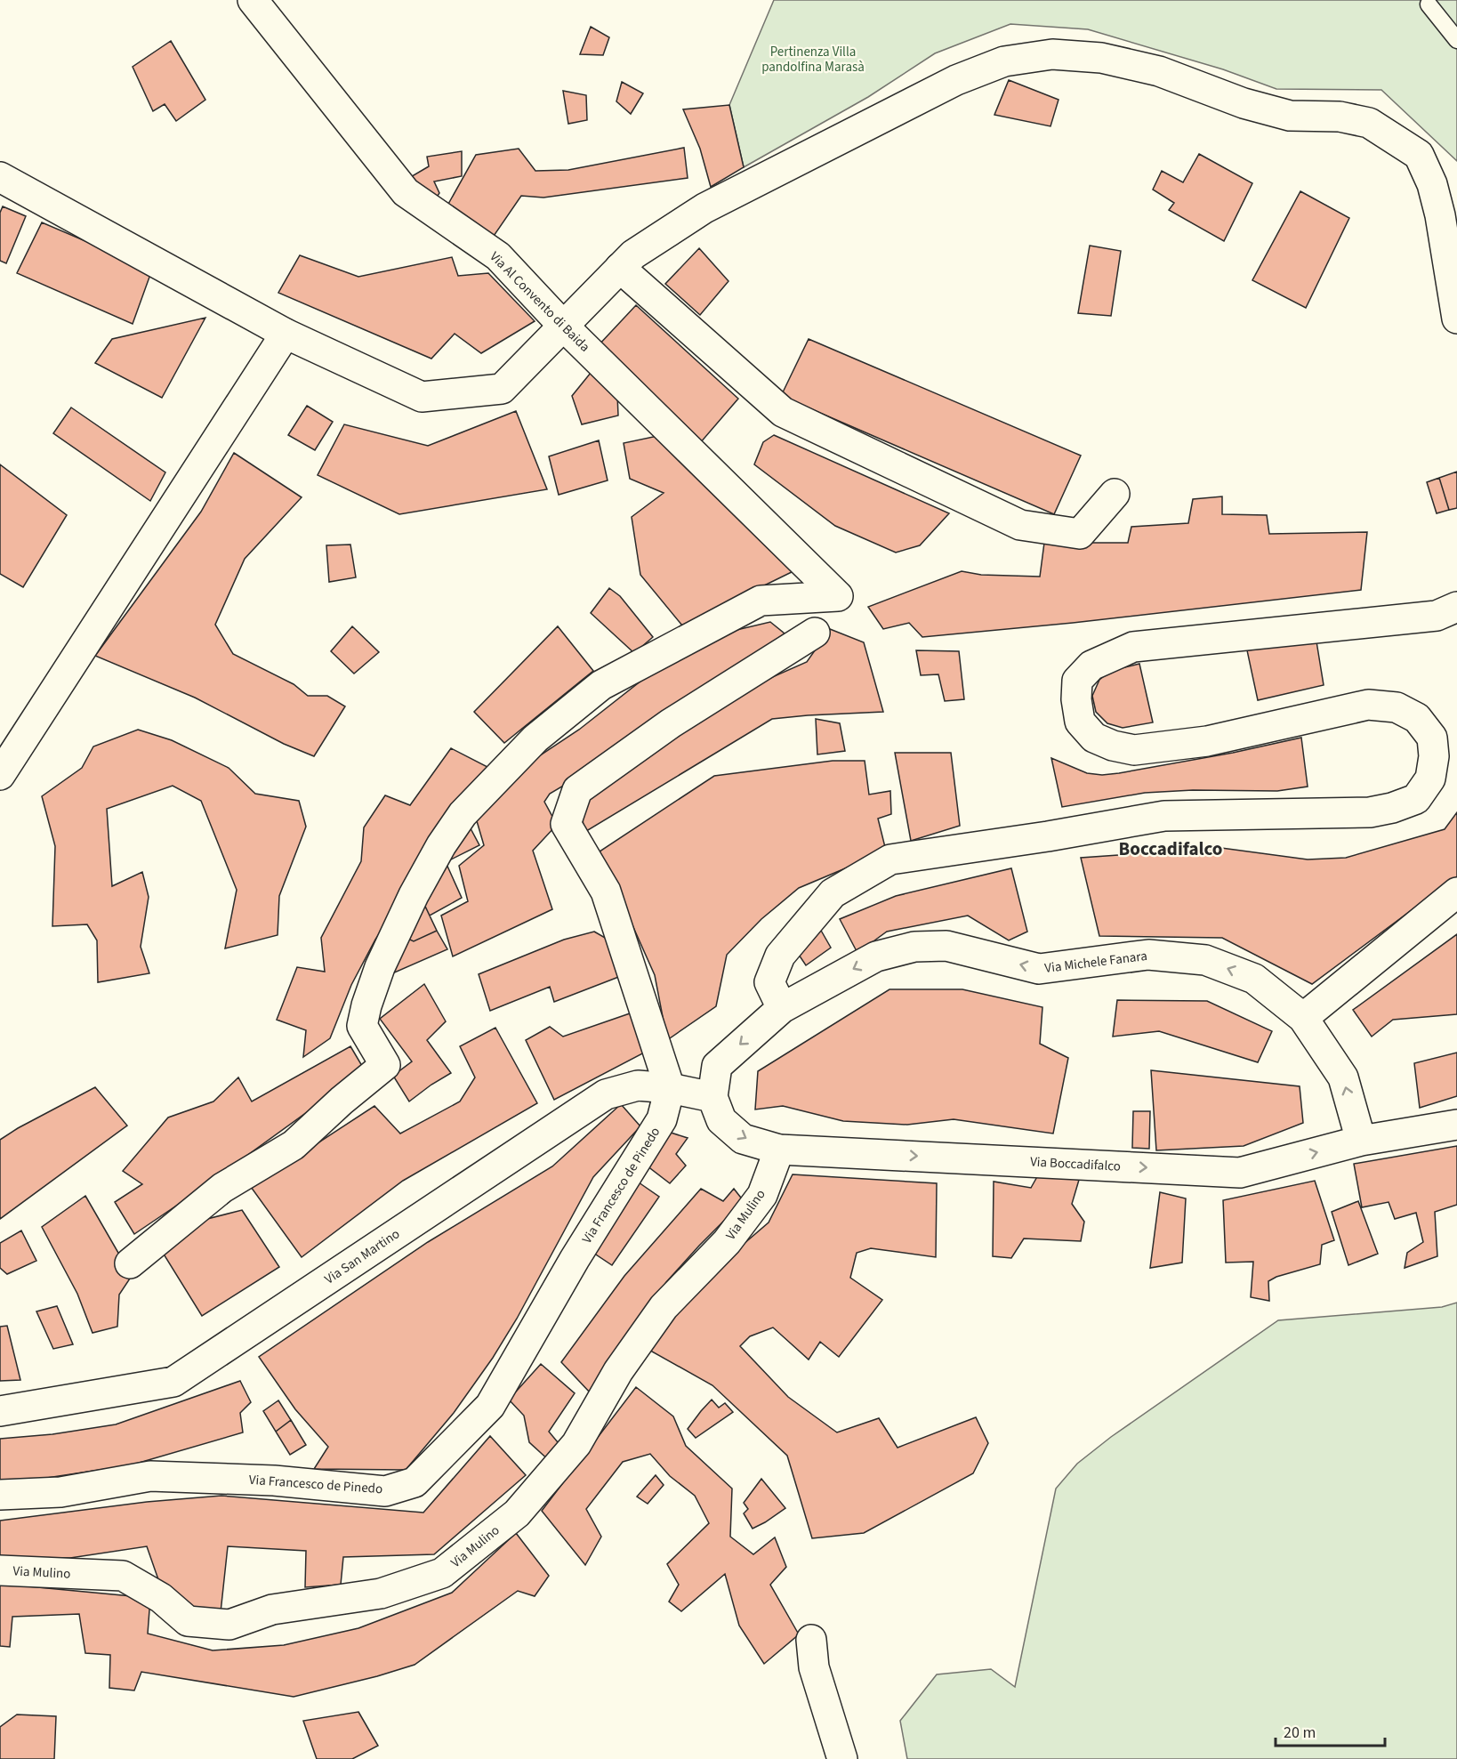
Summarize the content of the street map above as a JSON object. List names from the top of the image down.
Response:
{
  "streets": {
    "street": [
      "Via Al Convento di Baida",
      "Via Michele Fanara",
      "Via Boccadifalco",
      "Via Francesco de Pinedo",
      "Via Mulino",
      "Via San Martino"
    ]
  },
  "crossings": [
    ["Via Michele Fanara", "Via Boccadifalco"],
    ["Via Michele Fanara", "Via San Martino"],
    ["Via Boccadifalco", "Via Mulino"],
    ["Via Boccadifalco", "Via San Martino"],
    ["Via Francesco de Pinedo", "Via San Martino"]
  ],
  "one_way": ["Via Boccadifalco"],
  "districts": ["Boccadifalco"],
  "parks": ["Pertinenza Villa pandolfina Marasà"],
  "scale_bar": "20 m"
}
